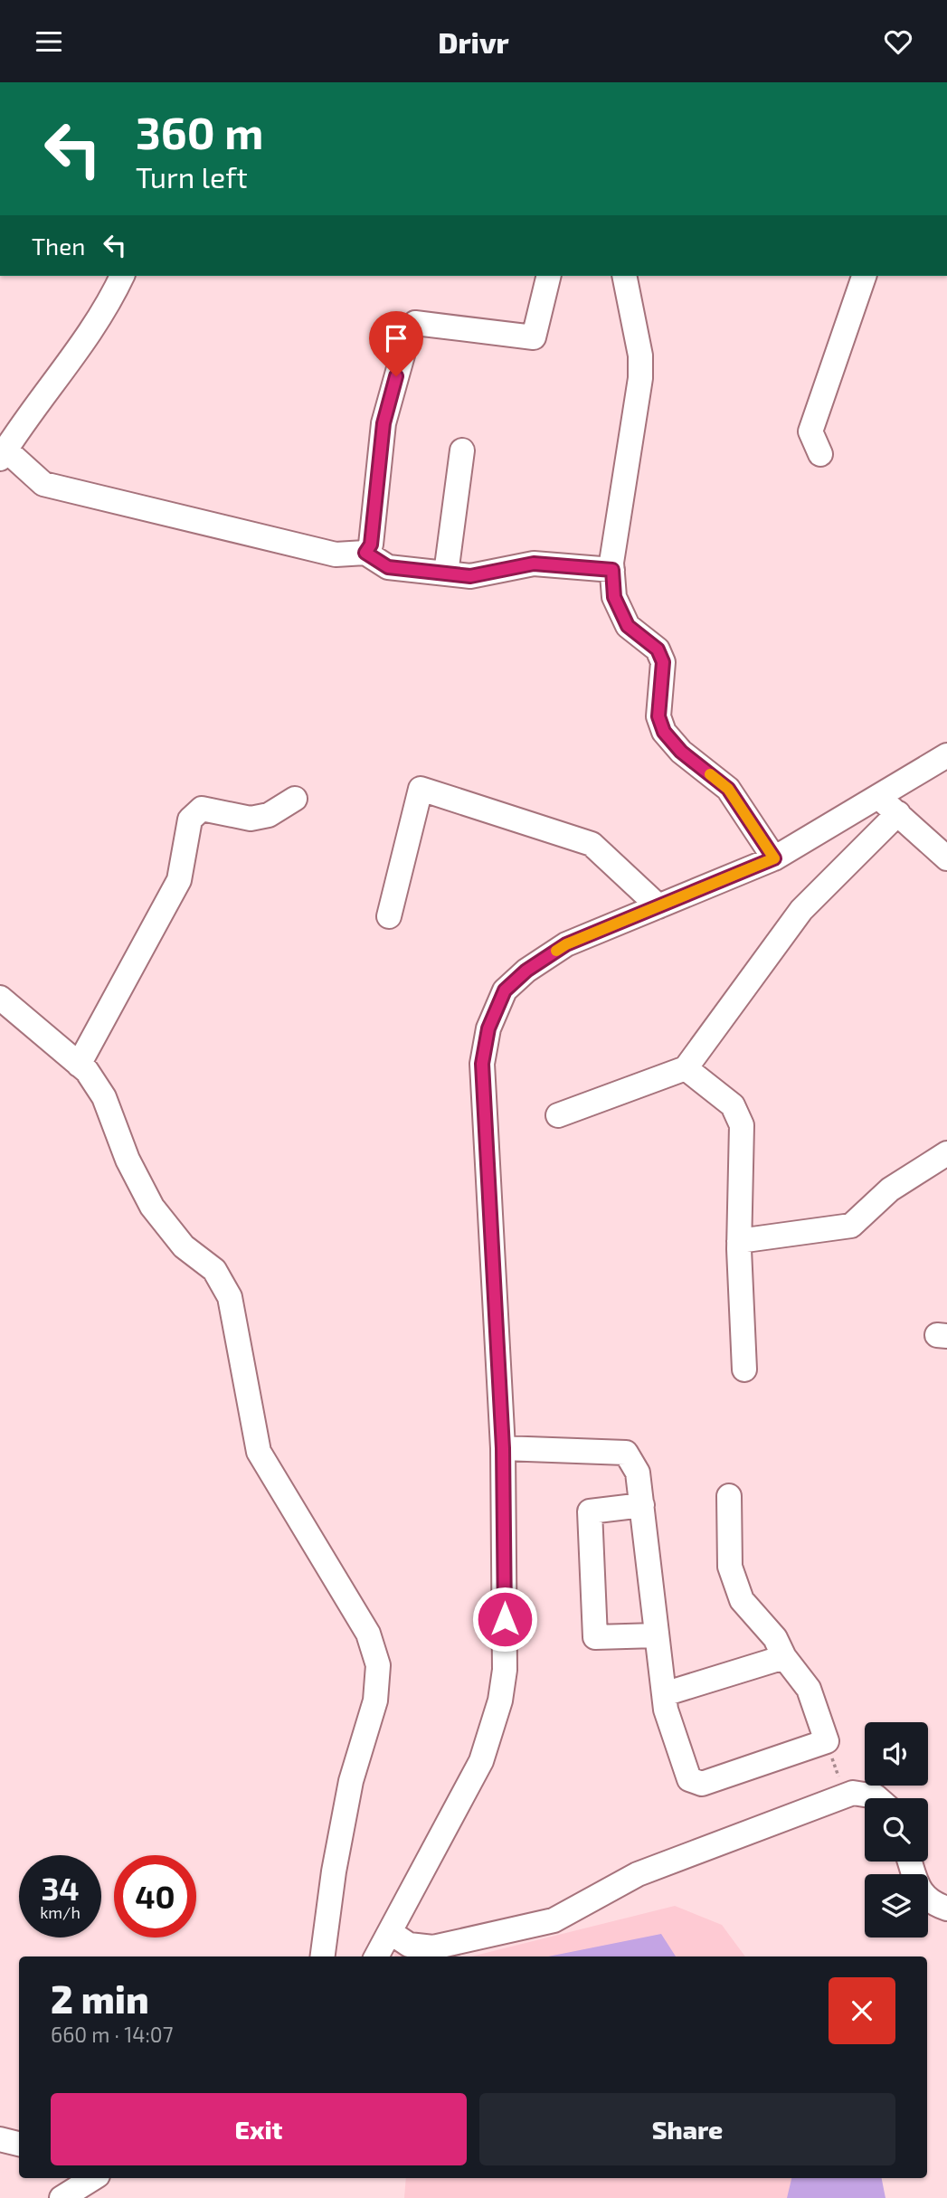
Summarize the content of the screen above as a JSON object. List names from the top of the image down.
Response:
{
  "page": {
    "header": "Drivr",
    "turn": ["360 m", "Turn left"],
    "then": "Then",
    "speed": "34 km/h",
    "limit": "40",
    "heading": ["2 min", "660 m · 14:07"],
    "buttons": ["Exit", "Share"]
  }
}
